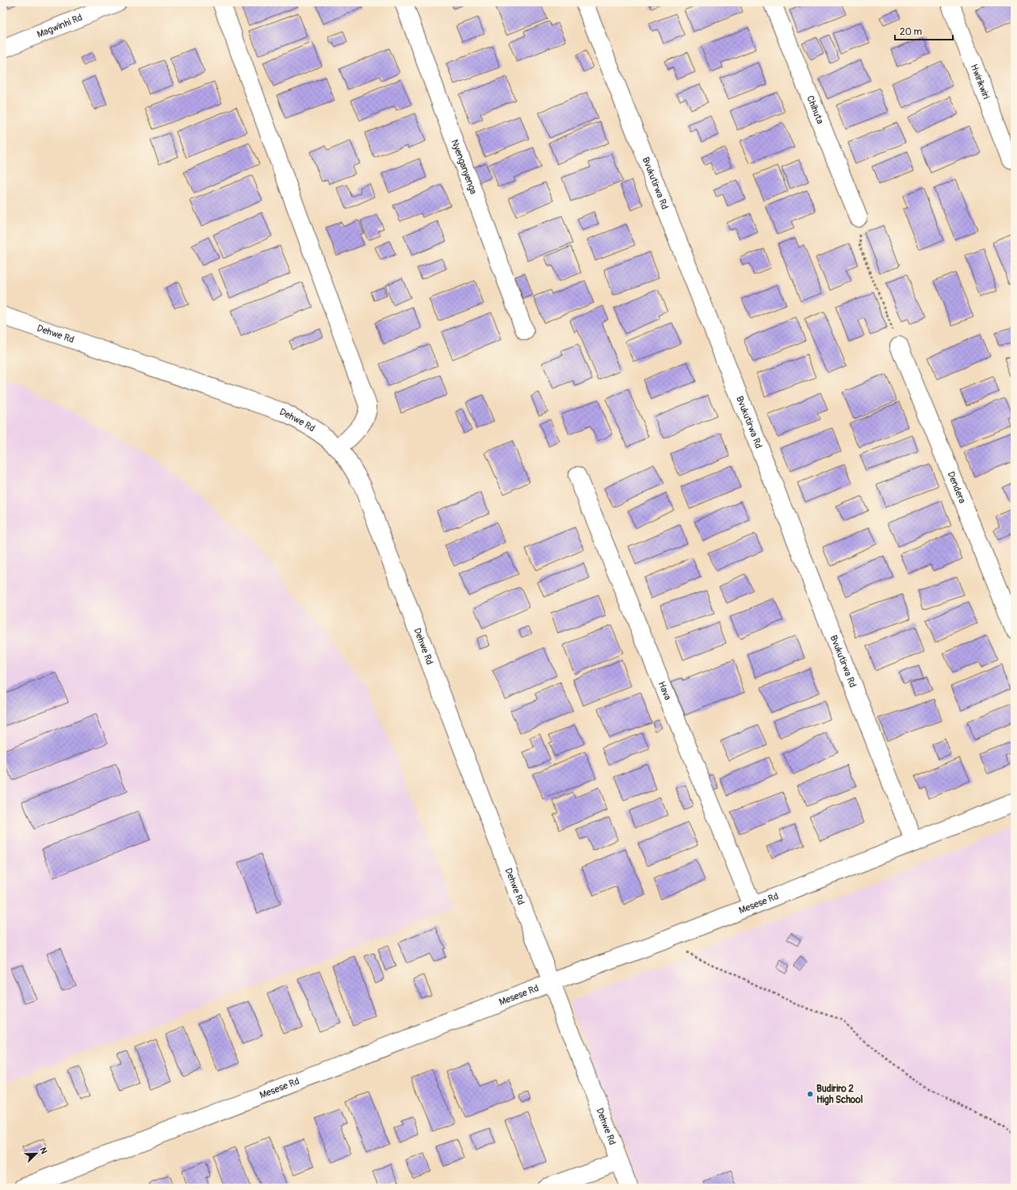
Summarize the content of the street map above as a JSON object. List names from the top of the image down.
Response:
{
  "streets": {
    "street": [
      "Magwinhi Rd",
      "Hwirikwiri",
      "Chihuta",
      "Nyenganyenga",
      "Bvukutirwa Rd",
      "Dehwe Rd",
      "Dendera",
      "Hava",
      "Mesese Rd"
    ]
  },
  "crossings": [
    ["Bvukutirwa Rd", "Mesese Rd"],
    ["Dehwe Rd", "Mesese Rd"],
    ["Hava", "Mesese Rd"]
  ],
  "places": ["Budiriro 2 High School"],
  "scale_bar": "20 m",
  "north": "top right"
}
